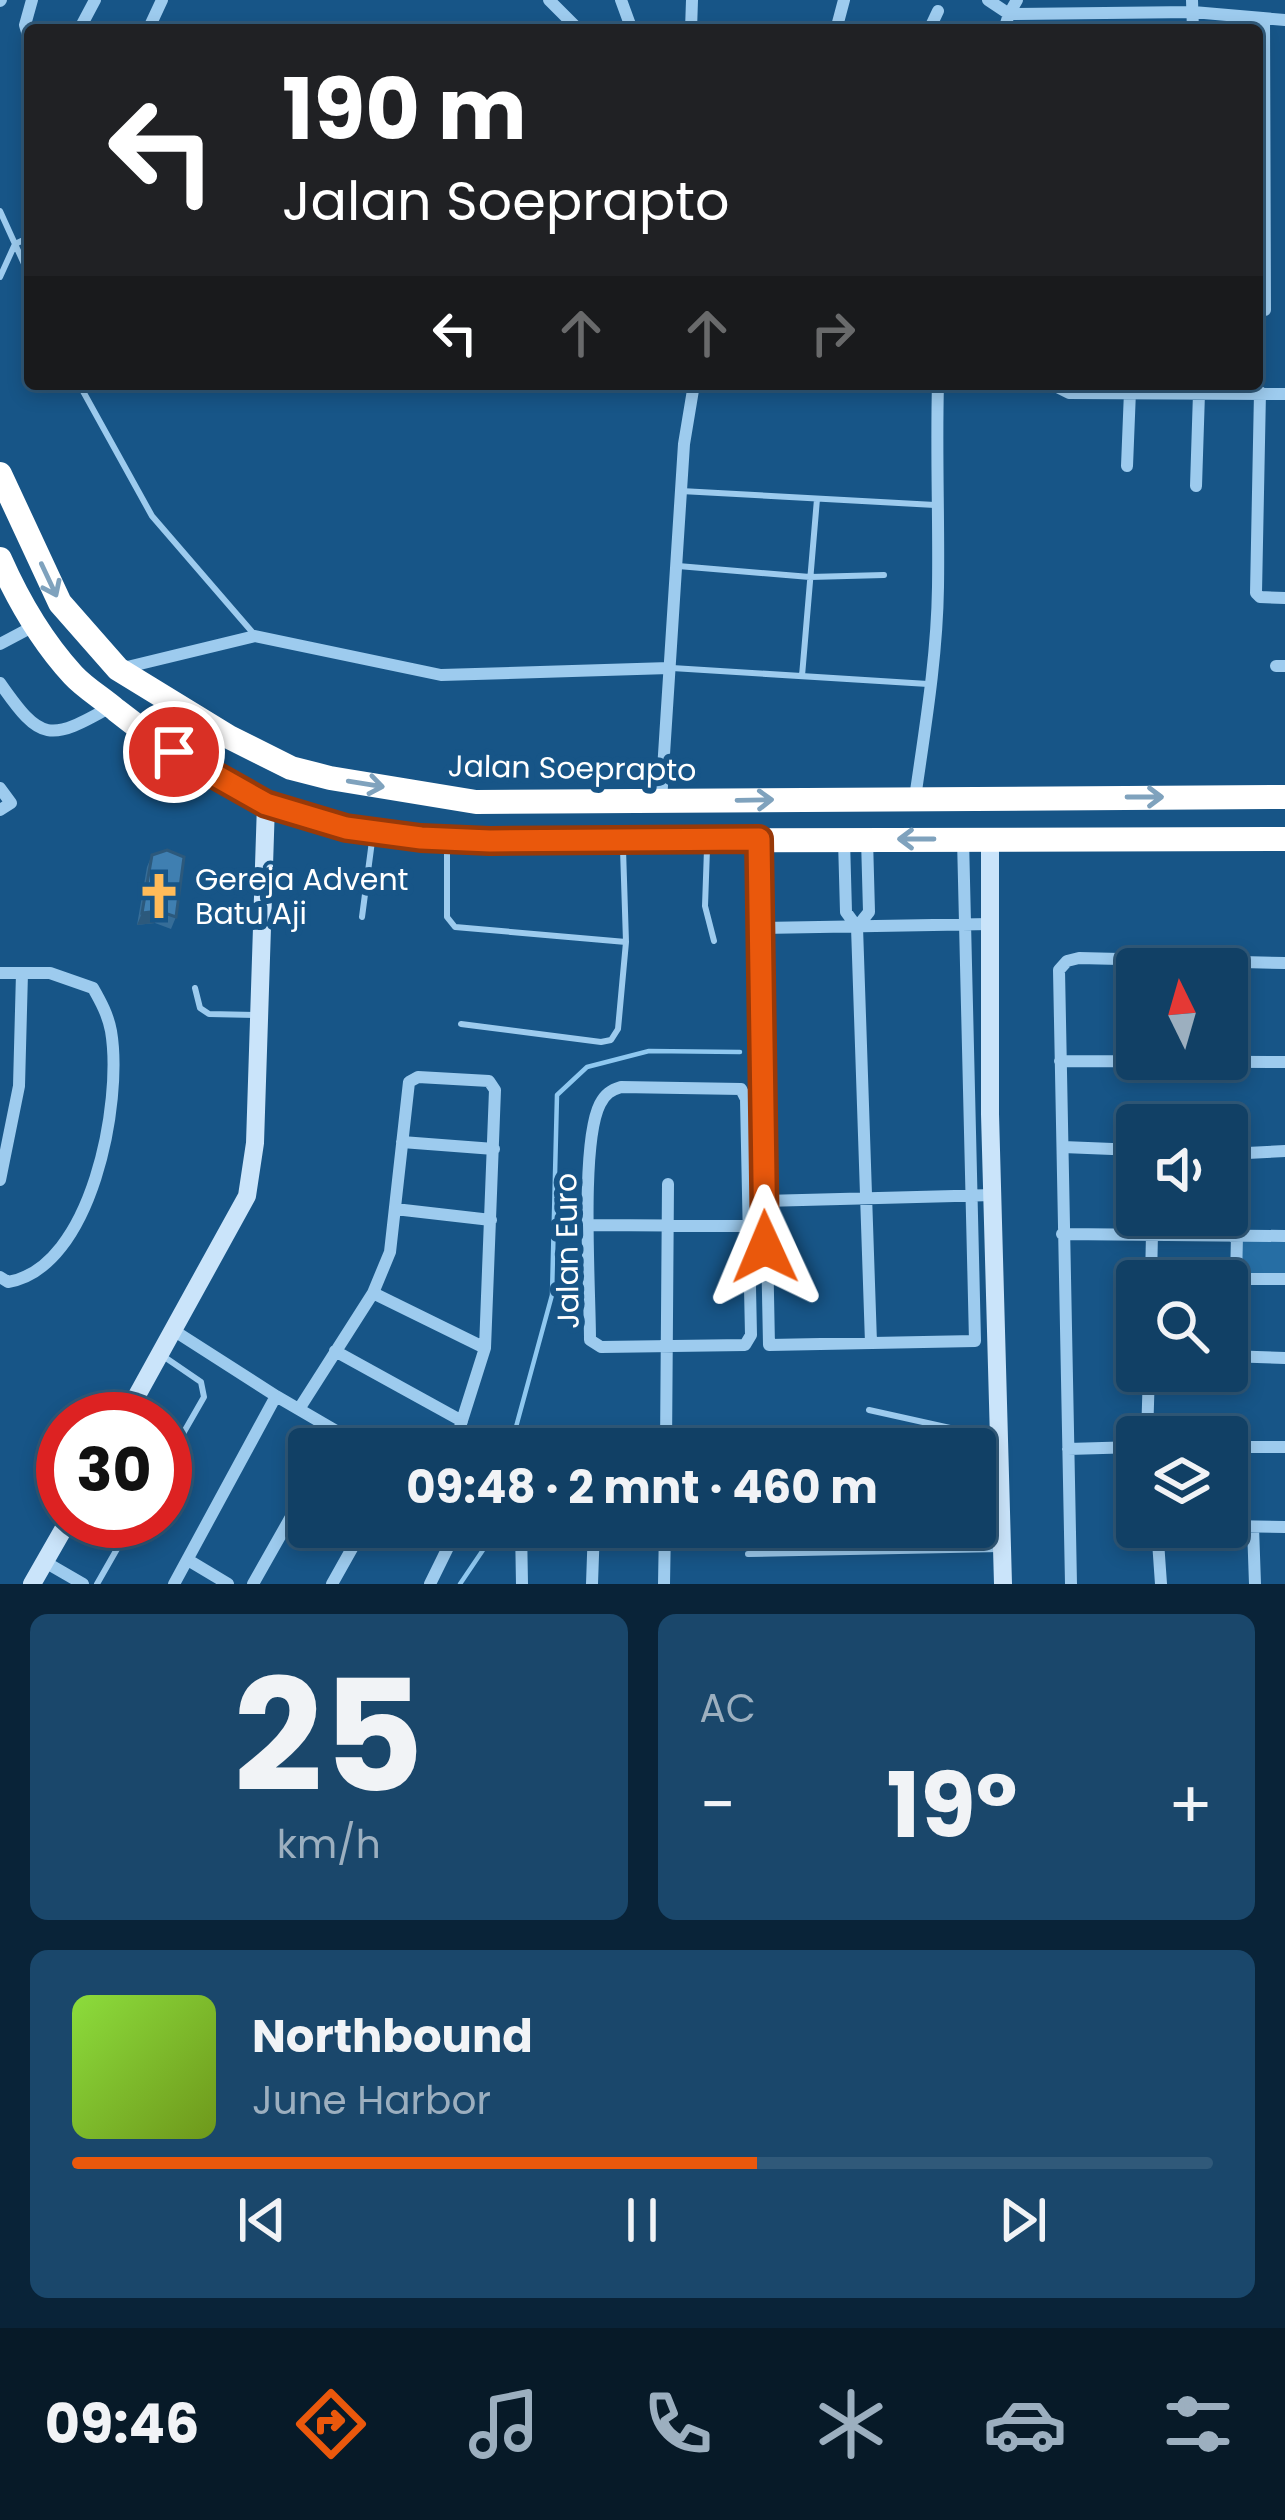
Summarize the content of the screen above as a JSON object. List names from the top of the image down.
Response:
{
  "streets": {
    "highway": ["Jalan Soeprapto"],
    "street": ["Jalan Euro"]
  },
  "places": {
    "church": ["Gereja Advent Batu Aji"]
  },
  "north": "top",
  "page": {
    "turn": ["190 m", "Jalan Soeprapto"],
    "limit": "30",
    "trip": "09:48 · 2 mnt · 460 m",
    "tile": [
      ["25", "km/h"],
      "AC"
    ],
    "heat": ["−", "19°", "+"],
    "song": ["Northbound", "June Harbor"],
    "tabs": "09:46"
  }
}
